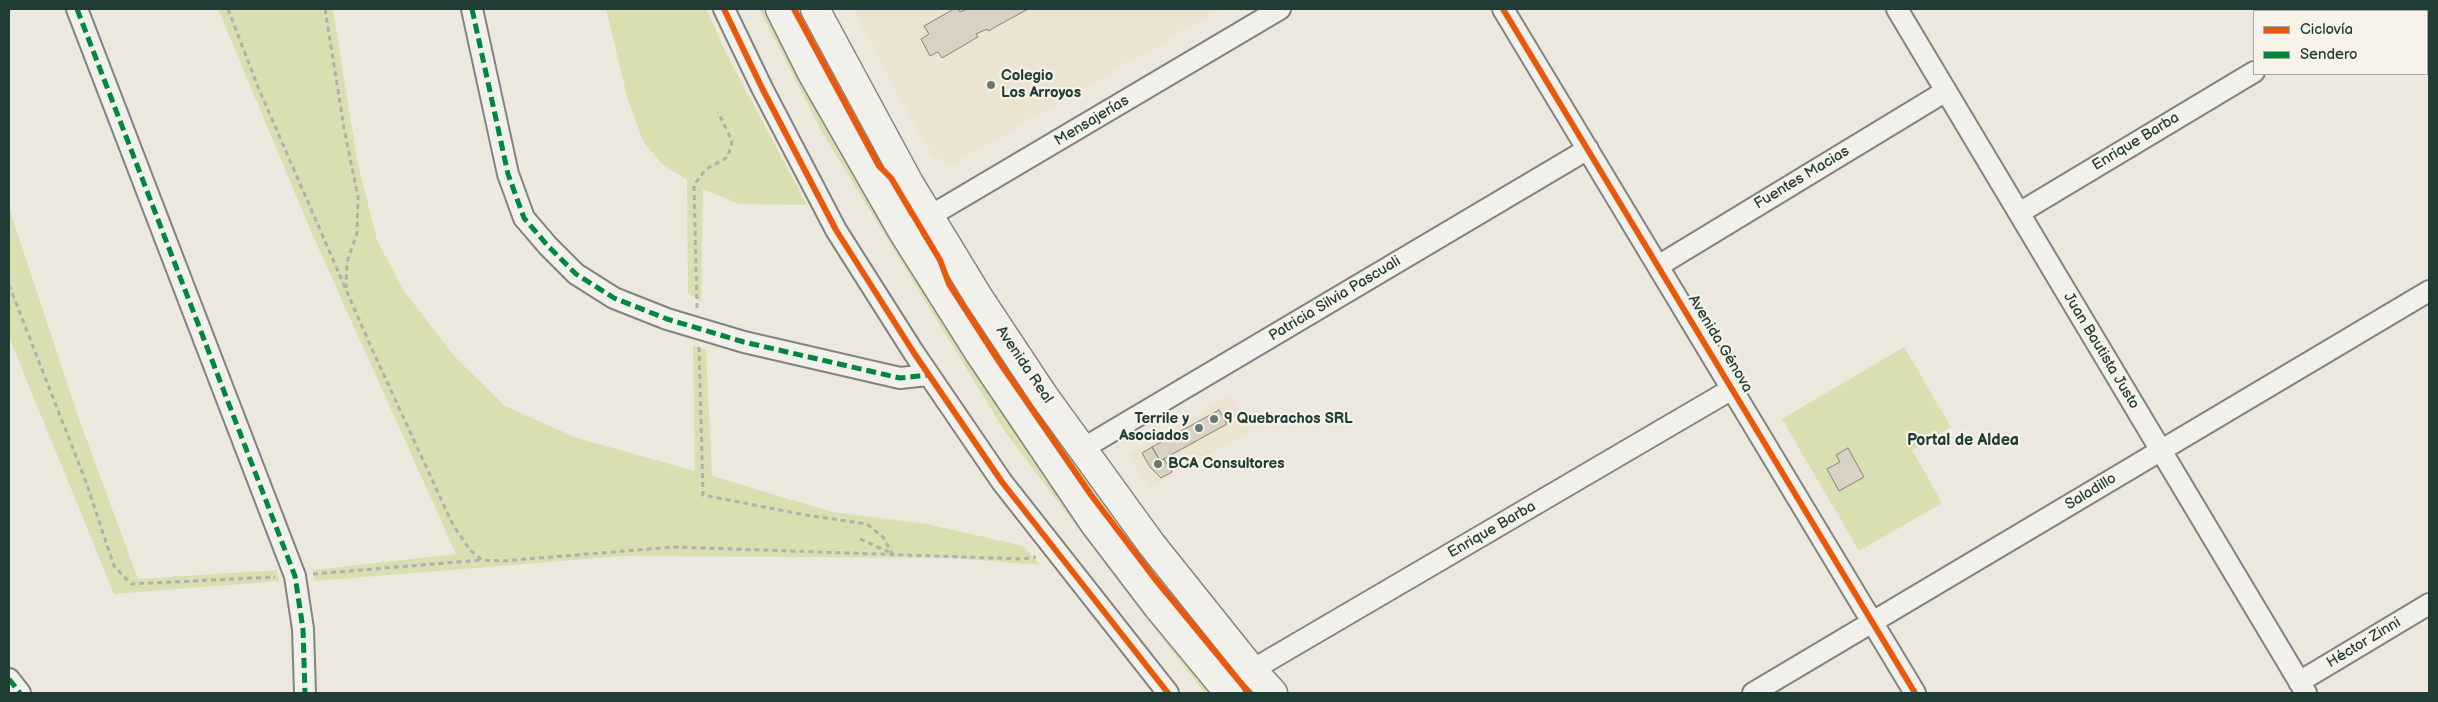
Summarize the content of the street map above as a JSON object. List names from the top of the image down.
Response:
{
  "streets": {
    "main road": ["Avenida Real"],
    "street": [
      "Mensajerías",
      "Enrique Barba",
      "Fuentes Macias",
      "Patricia Silvia Pascuali",
      "Avenida Génova",
      "Juan Bautista Justo",
      "Saladillo",
      "Héctor Zinni"
    ]
  },
  "crossings": [
    ["Mensajerías", "Avenida Real"],
    ["Enrique Barba", "Avenida Génova"],
    ["Enrique Barba", "Juan Bautista Justo"],
    ["Enrique Barba", "Avenida Real"],
    ["Fuentes Macias", "Avenida Génova"],
    ["Fuentes Macias", "Juan Bautista Justo"],
    ["Patricia Silvia Pascuali", "Avenida Génova"],
    ["Patricia Silvia Pascuali", "Avenida Real"],
    ["Avenida Génova", "Saladillo"],
    ["Juan Bautista Justo", "Saladillo"],
    ["Juan Bautista Justo", "Héctor Zinni"]
  ],
  "districts": ["Portal de Aldea"],
  "places": [
    "Colegio Los Arroyos",
    "9 Quebrachos SRL",
    "Terrile y Asociados",
    "BCA Consultores"
  ],
  "legend": ["Ciclovía", "Sendero"]
}
